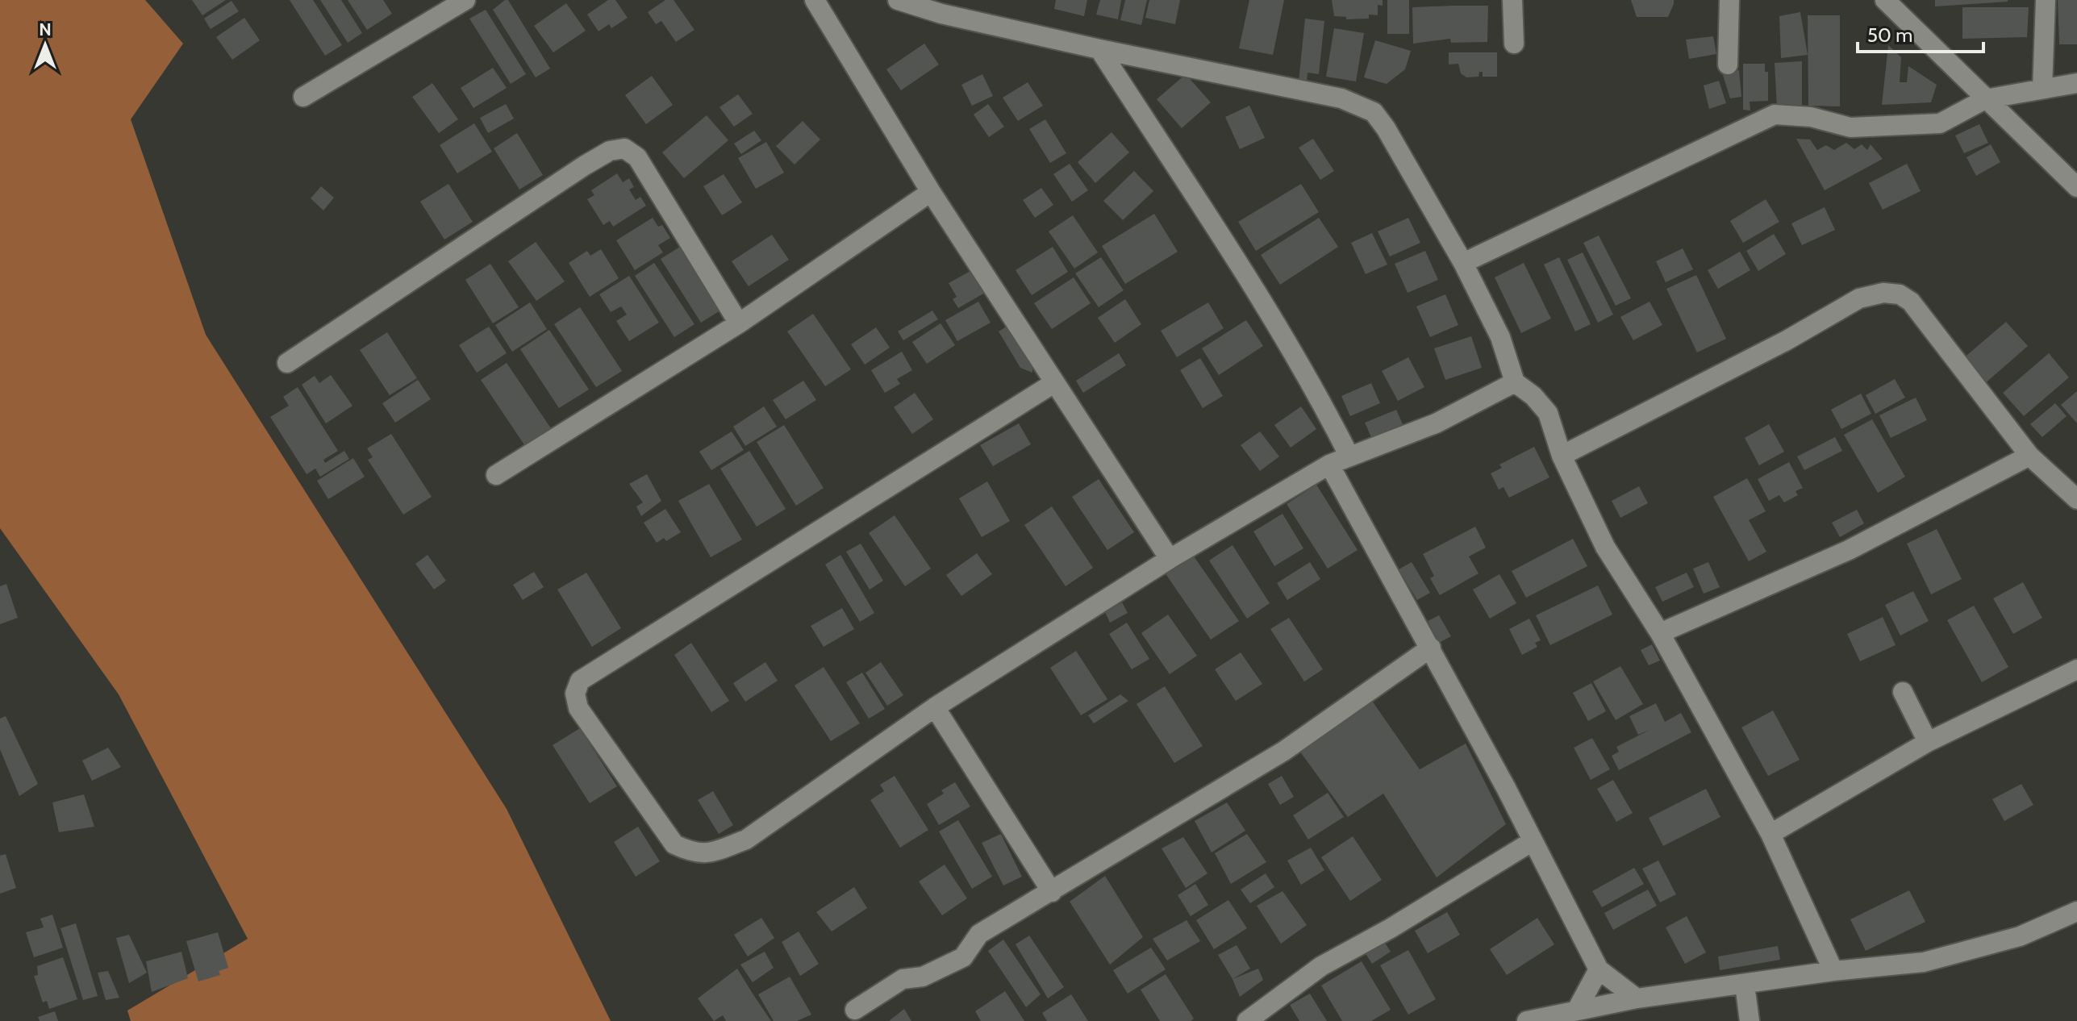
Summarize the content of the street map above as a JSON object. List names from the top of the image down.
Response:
{
  "scale_bar": "50 m",
  "north": "top"
}
